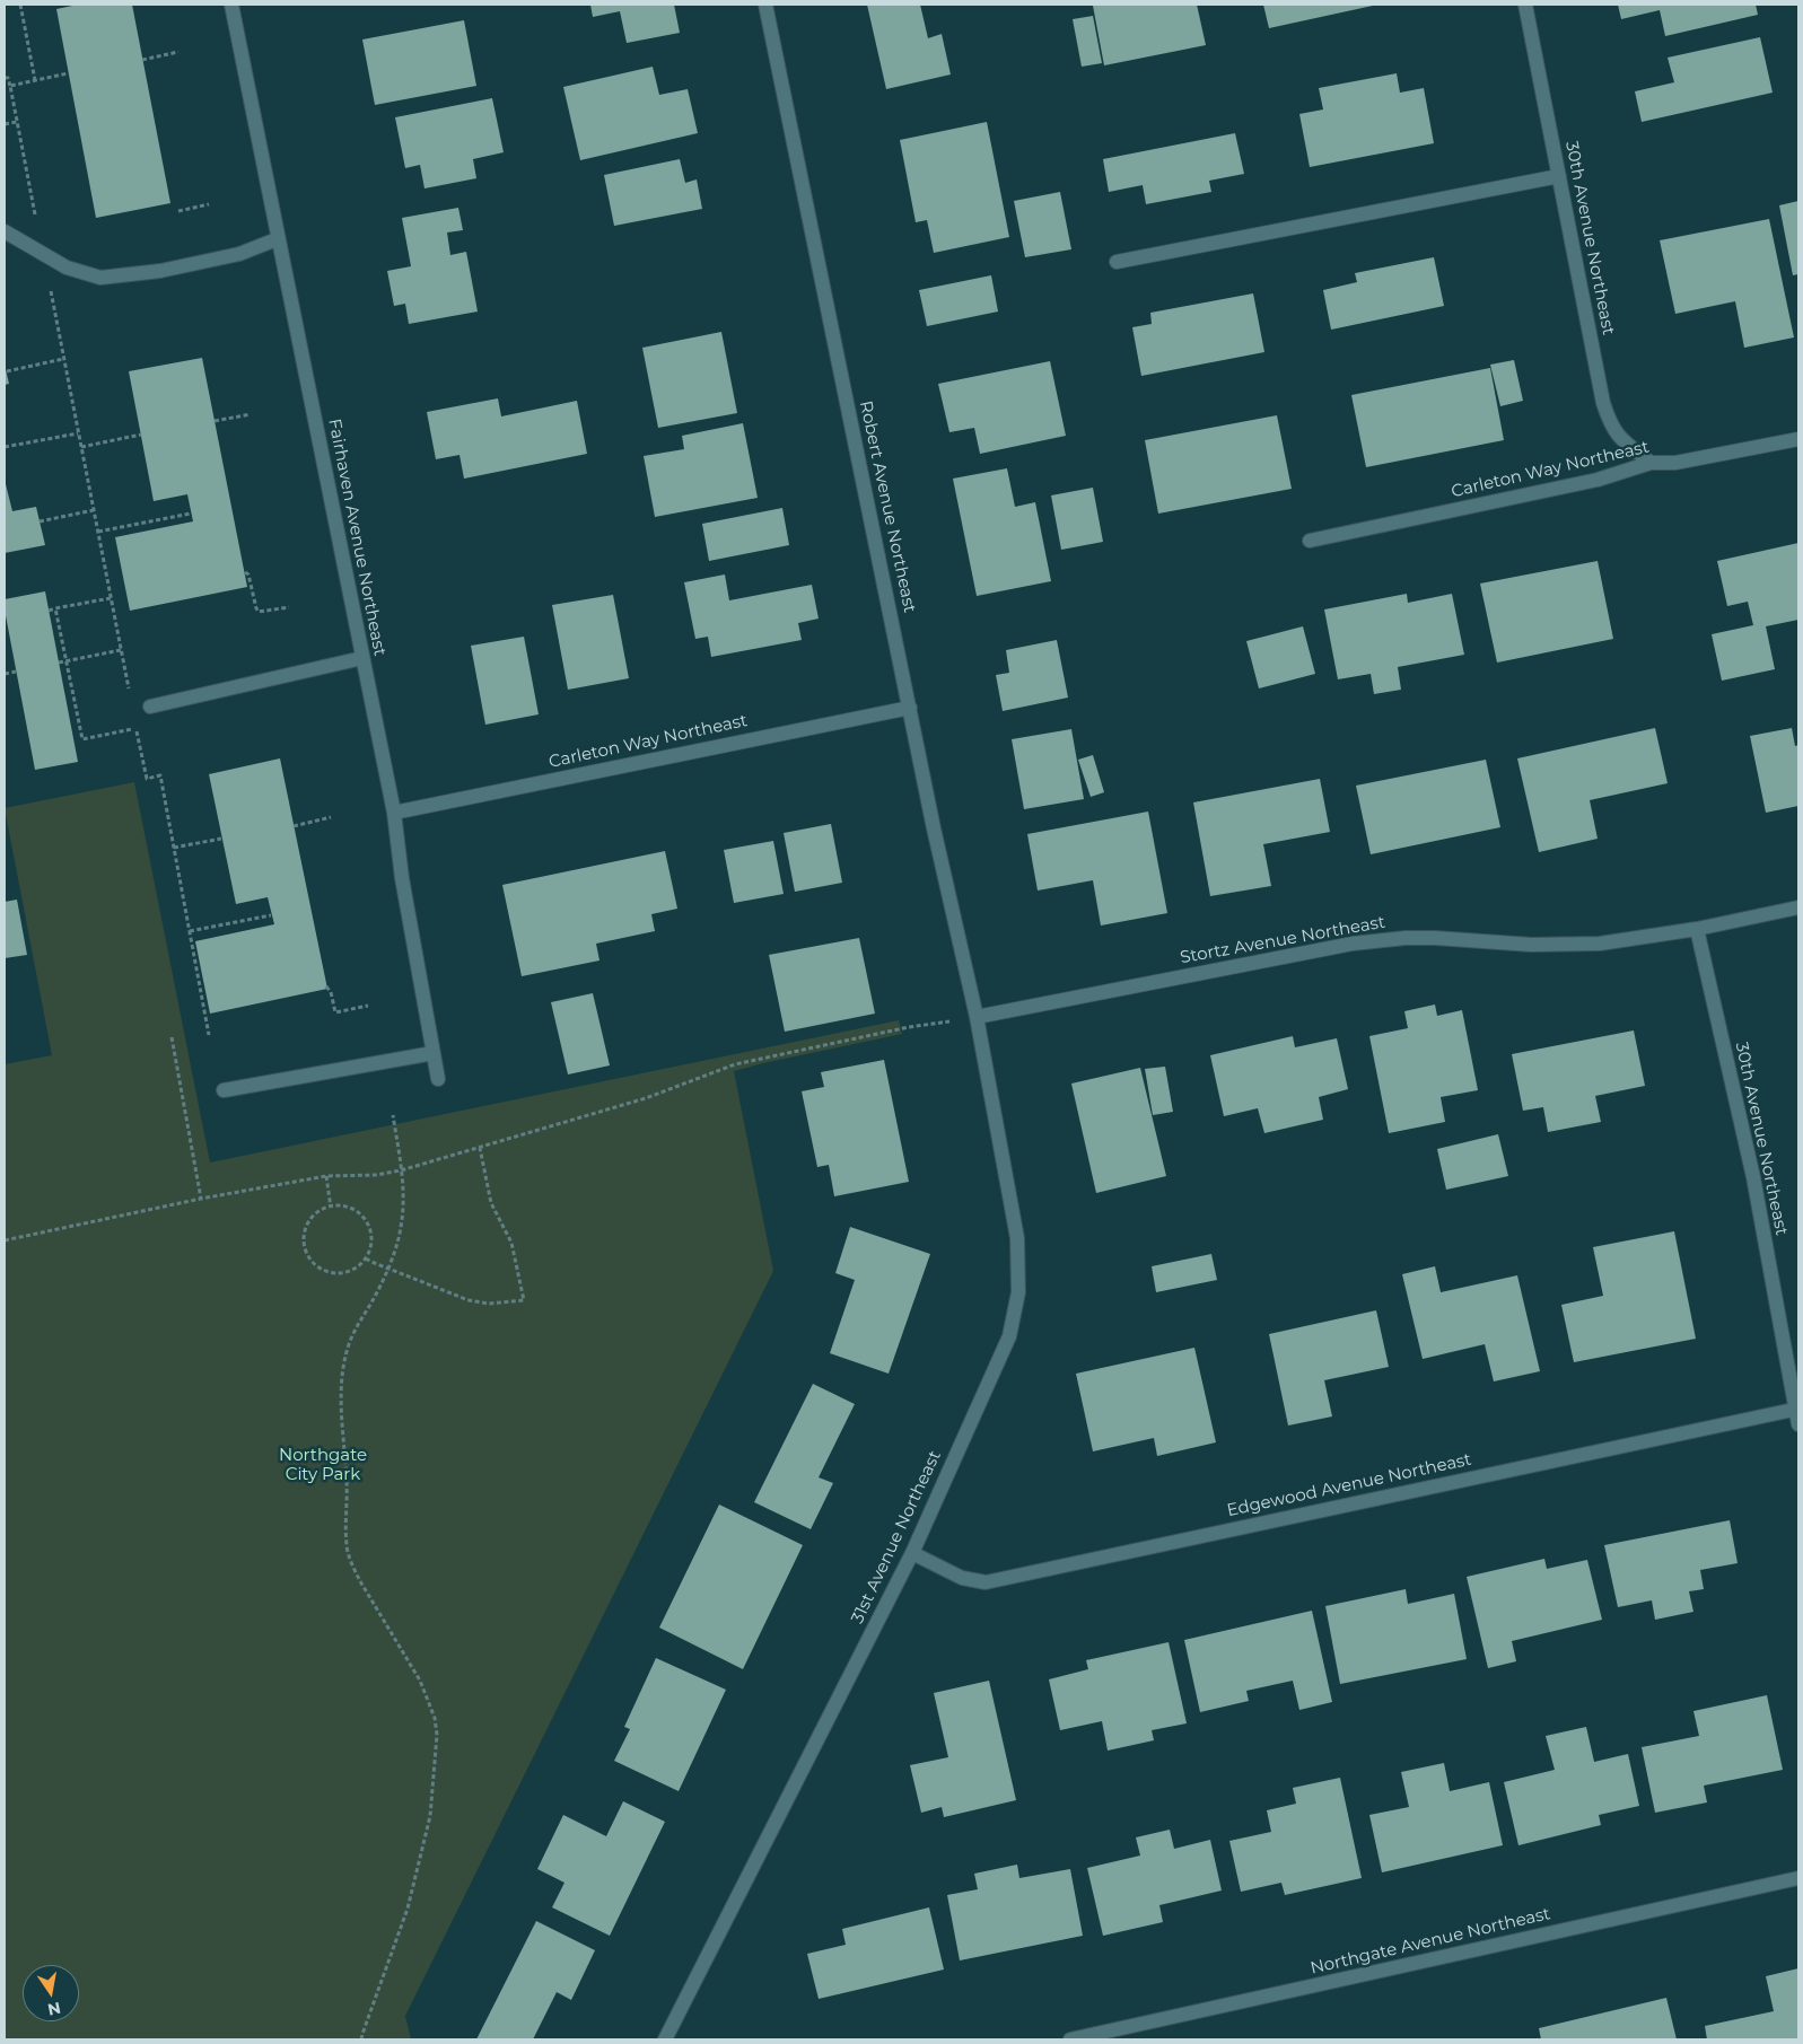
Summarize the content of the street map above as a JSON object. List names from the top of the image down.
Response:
{
  "streets": {
    "street": [
      "30th Avenue Northeast",
      "Carleton Way Northeast",
      "Robert Avenue Northeast",
      "Fairhaven Avenue Northeast",
      "Stortz Avenue Northeast",
      "Edgewood Avenue Northeast",
      "31st Avenue Northeast",
      "Northgate Avenue Northeast"
    ]
  },
  "crossings": [
    ["30th Avenue Northeast", "Carleton Way Northeast"],
    ["30th Avenue Northeast", "Stortz Avenue Northeast"],
    ["30th Avenue Northeast", "Edgewood Avenue Northeast"],
    ["Carleton Way Northeast", "Robert Avenue Northeast"],
    ["Carleton Way Northeast", "Fairhaven Avenue Northeast"],
    ["Robert Avenue Northeast", "Stortz Avenue Northeast"],
    ["Robert Avenue Northeast", "31st Avenue Northeast"],
    ["Stortz Avenue Northeast", "31st Avenue Northeast"],
    ["Edgewood Avenue Northeast", "31st Avenue Northeast"]
  ],
  "parks": ["Northgate City Park"],
  "north": "bottom"
}
